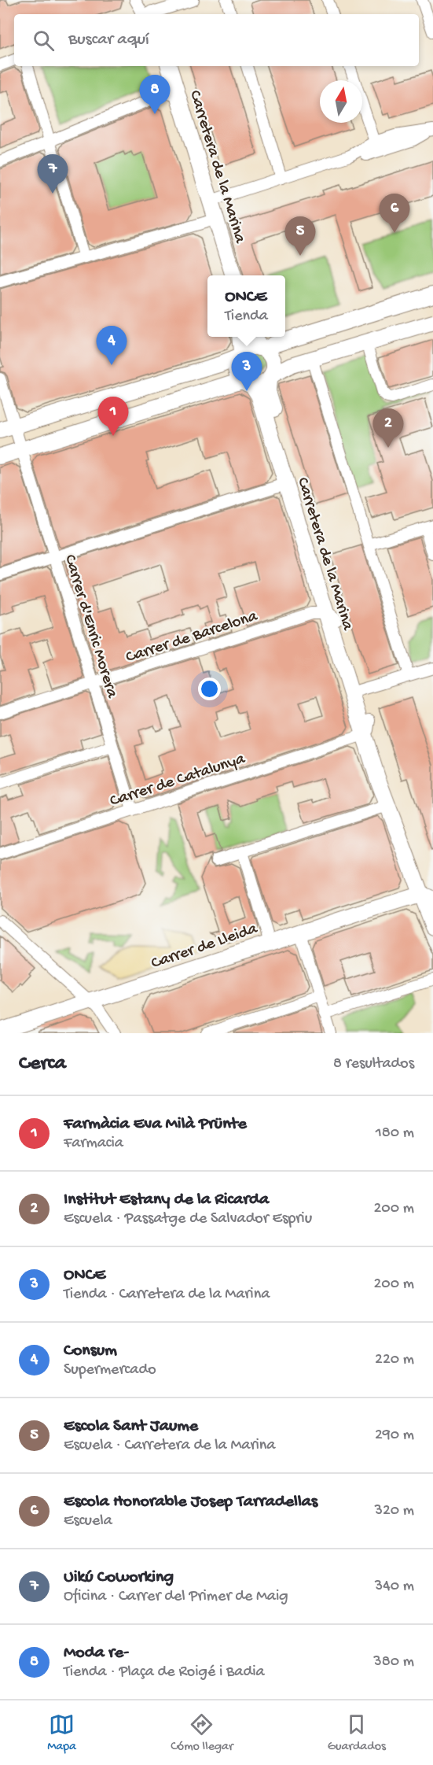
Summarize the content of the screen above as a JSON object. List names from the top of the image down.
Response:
{
  "streets": {
    "street": [
      "Carretera de la Marina",
      "Carrer d'Enric Morera",
      "Carrer de Barcelona",
      "Carrer de Catalunya",
      "Carrer de Lleida"
    ]
  },
  "crossings": [
    ["Carretera de la Marina", "Carrer de Barcelona"],
    ["Carretera de la Marina", "Carrer de Catalunya"],
    ["Carretera de la Marina", "Carrer de Lleida"],
    ["Carrer d'Enric Morera", "Carrer de Barcelona"],
    ["Carrer d'Enric Morera", "Carrer de Catalunya"]
  ],
  "north": "top",
  "page": {
    "search": "Buscar aquí",
    "pins": [
      "8",
      "7",
      "6",
      "5",
      "4",
      "3",
      "1",
      "2"
    ],
    "popup": ["ONCE", "Tienda"],
    "heading": ["Cerca", "8 resultados"],
    "list": [
      {
        "mark": "1",
        "name": "Farmàcia Eva Milà Prünte",
        "note": "Farmacia",
        "value": "180 m"
      },
      {
        "mark": "2",
        "name": "Institut Estany de la Ricarda",
        "note": "Escuela · Passatge de Salvador Espriu",
        "value": "200 m"
      },
      {
        "mark": "3",
        "name": "ONCE",
        "note": "Tienda · Carretera de la Marina",
        "value": "200 m"
      },
      {
        "mark": "4",
        "name": "Consum",
        "note": "Supermercado",
        "value": "220 m"
      },
      {
        "mark": "5",
        "name": "Escola Sant Jaume",
        "note": "Escuela · Carretera de la Marina",
        "value": "290 m"
      },
      {
        "mark": "6",
        "name": "Escola Honorable Josep Tarradellas",
        "note": "Escuela",
        "value": "320 m"
      },
      {
        "mark": "7",
        "name": "Uikú Coworking",
        "note": "Oficina · Carrer del Primer de Maig",
        "value": "340 m"
      },
      {
        "mark": "8",
        "name": "Moda re-",
        "note": "Tienda · Plaça de Roigé i Badia",
        "value": "380 m"
      }
    ],
    "nav": ["Mapa", "Cómo llegar", "Guardados"]
  }
}
